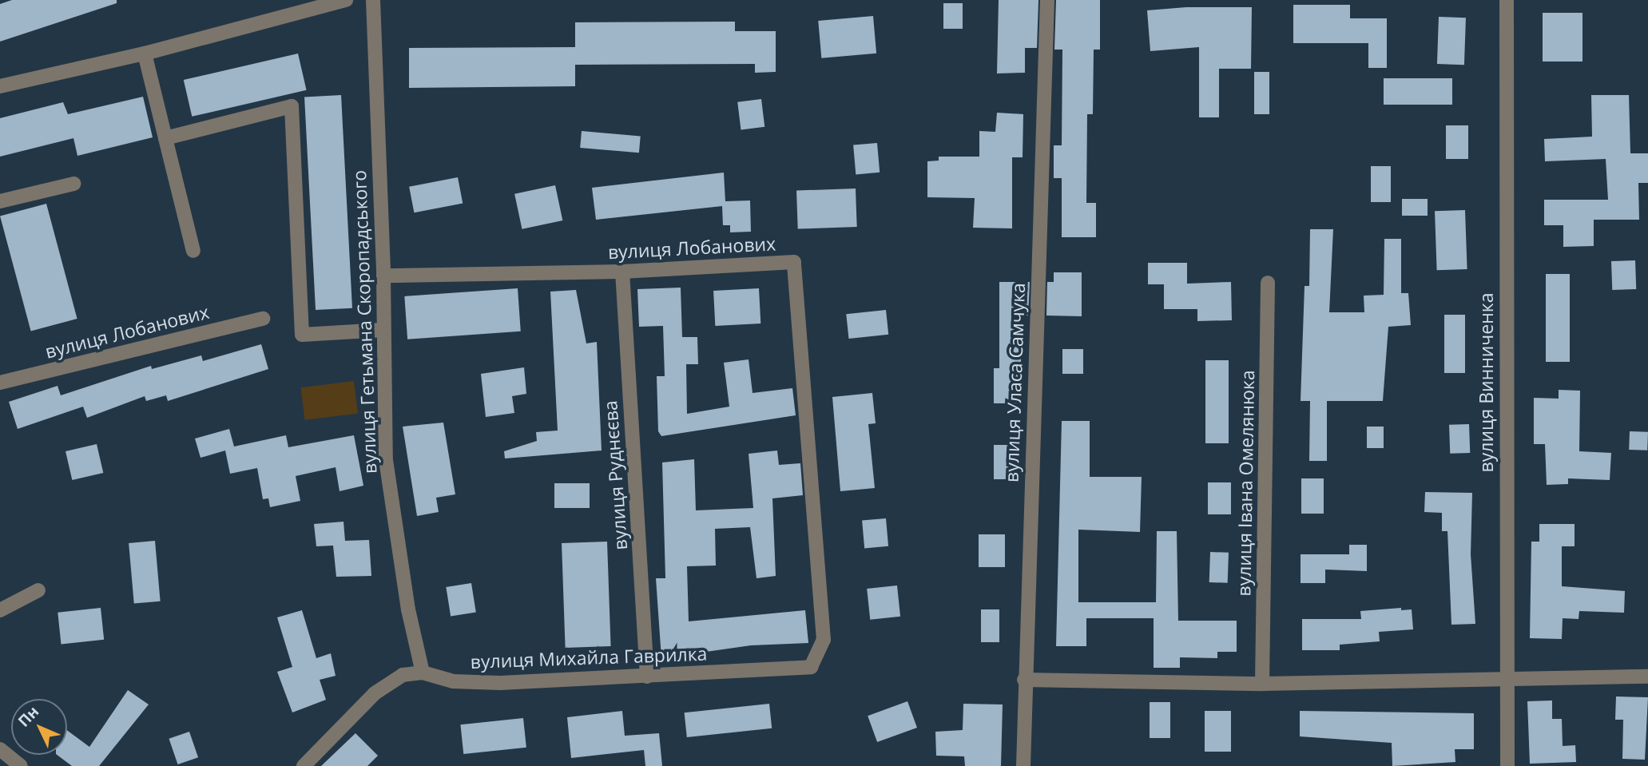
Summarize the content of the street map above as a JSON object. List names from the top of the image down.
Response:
{
  "streets": {
    "street": [
      "вулиця Лобанових",
      "вулиця Гетьмана Скоропадського",
      "вулиця Уласа Самчука",
      "вулиця Винниченка",
      "вулиця Руднєєва",
      "вулиця Івана Омелянюка",
      "вулиця Михайла Гаврилка"
    ]
  },
  "crossings": [
    ["вулиця Лобанових", "вулиця Гетьмана Скоропадського"],
    ["вулиця Лобанових", "вулиця Руднєєва"],
    ["вулиця Лобанових", "вулиця Михайла Гаврилка"],
    ["вулиця Гетьмана Скоропадського", "вулиця Михайла Гаврилка"],
    ["вулиця Руднєєва", "вулиця Михайла Гаврилка"]
  ],
  "north": "top left"
}
